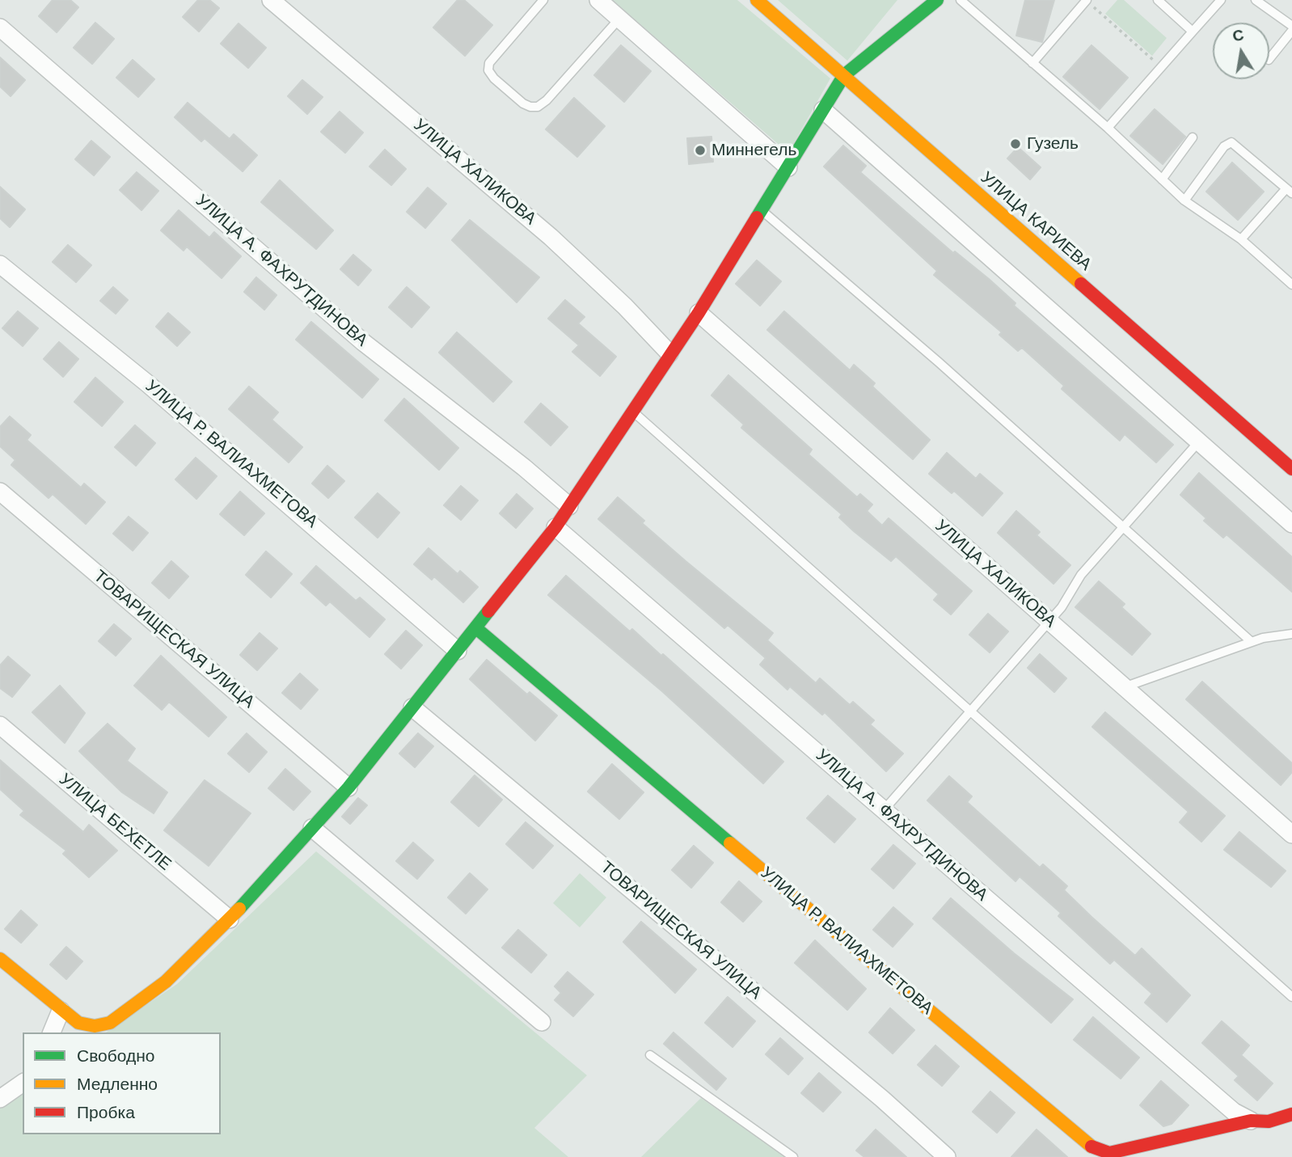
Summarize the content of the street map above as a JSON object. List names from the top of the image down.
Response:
{
  "streets": {
    "street": [
      "УЛИЦА ХАЛИКОВА",
      "УЛИЦА КАРИЕВА",
      "УЛИЦА А. ФАХРУТДИНОВА",
      "УЛИЦА Р. ВАЛИАХМЕТОВА",
      "ТОВАРИЩЕСКАЯ УЛИЦА",
      "УЛИЦА БЕХЕТЛЕ"
    ]
  },
  "crossings": [
    ["УЛИЦА А. ФАХРУТДИНОВА", "УЛИЦА Р. ВАЛИАХМЕТОВА"]
  ],
  "places": ["Гузель", "Миннегель"],
  "legend": ["Свободно", "Медленно", "Пробка"],
  "north": "top"
}
